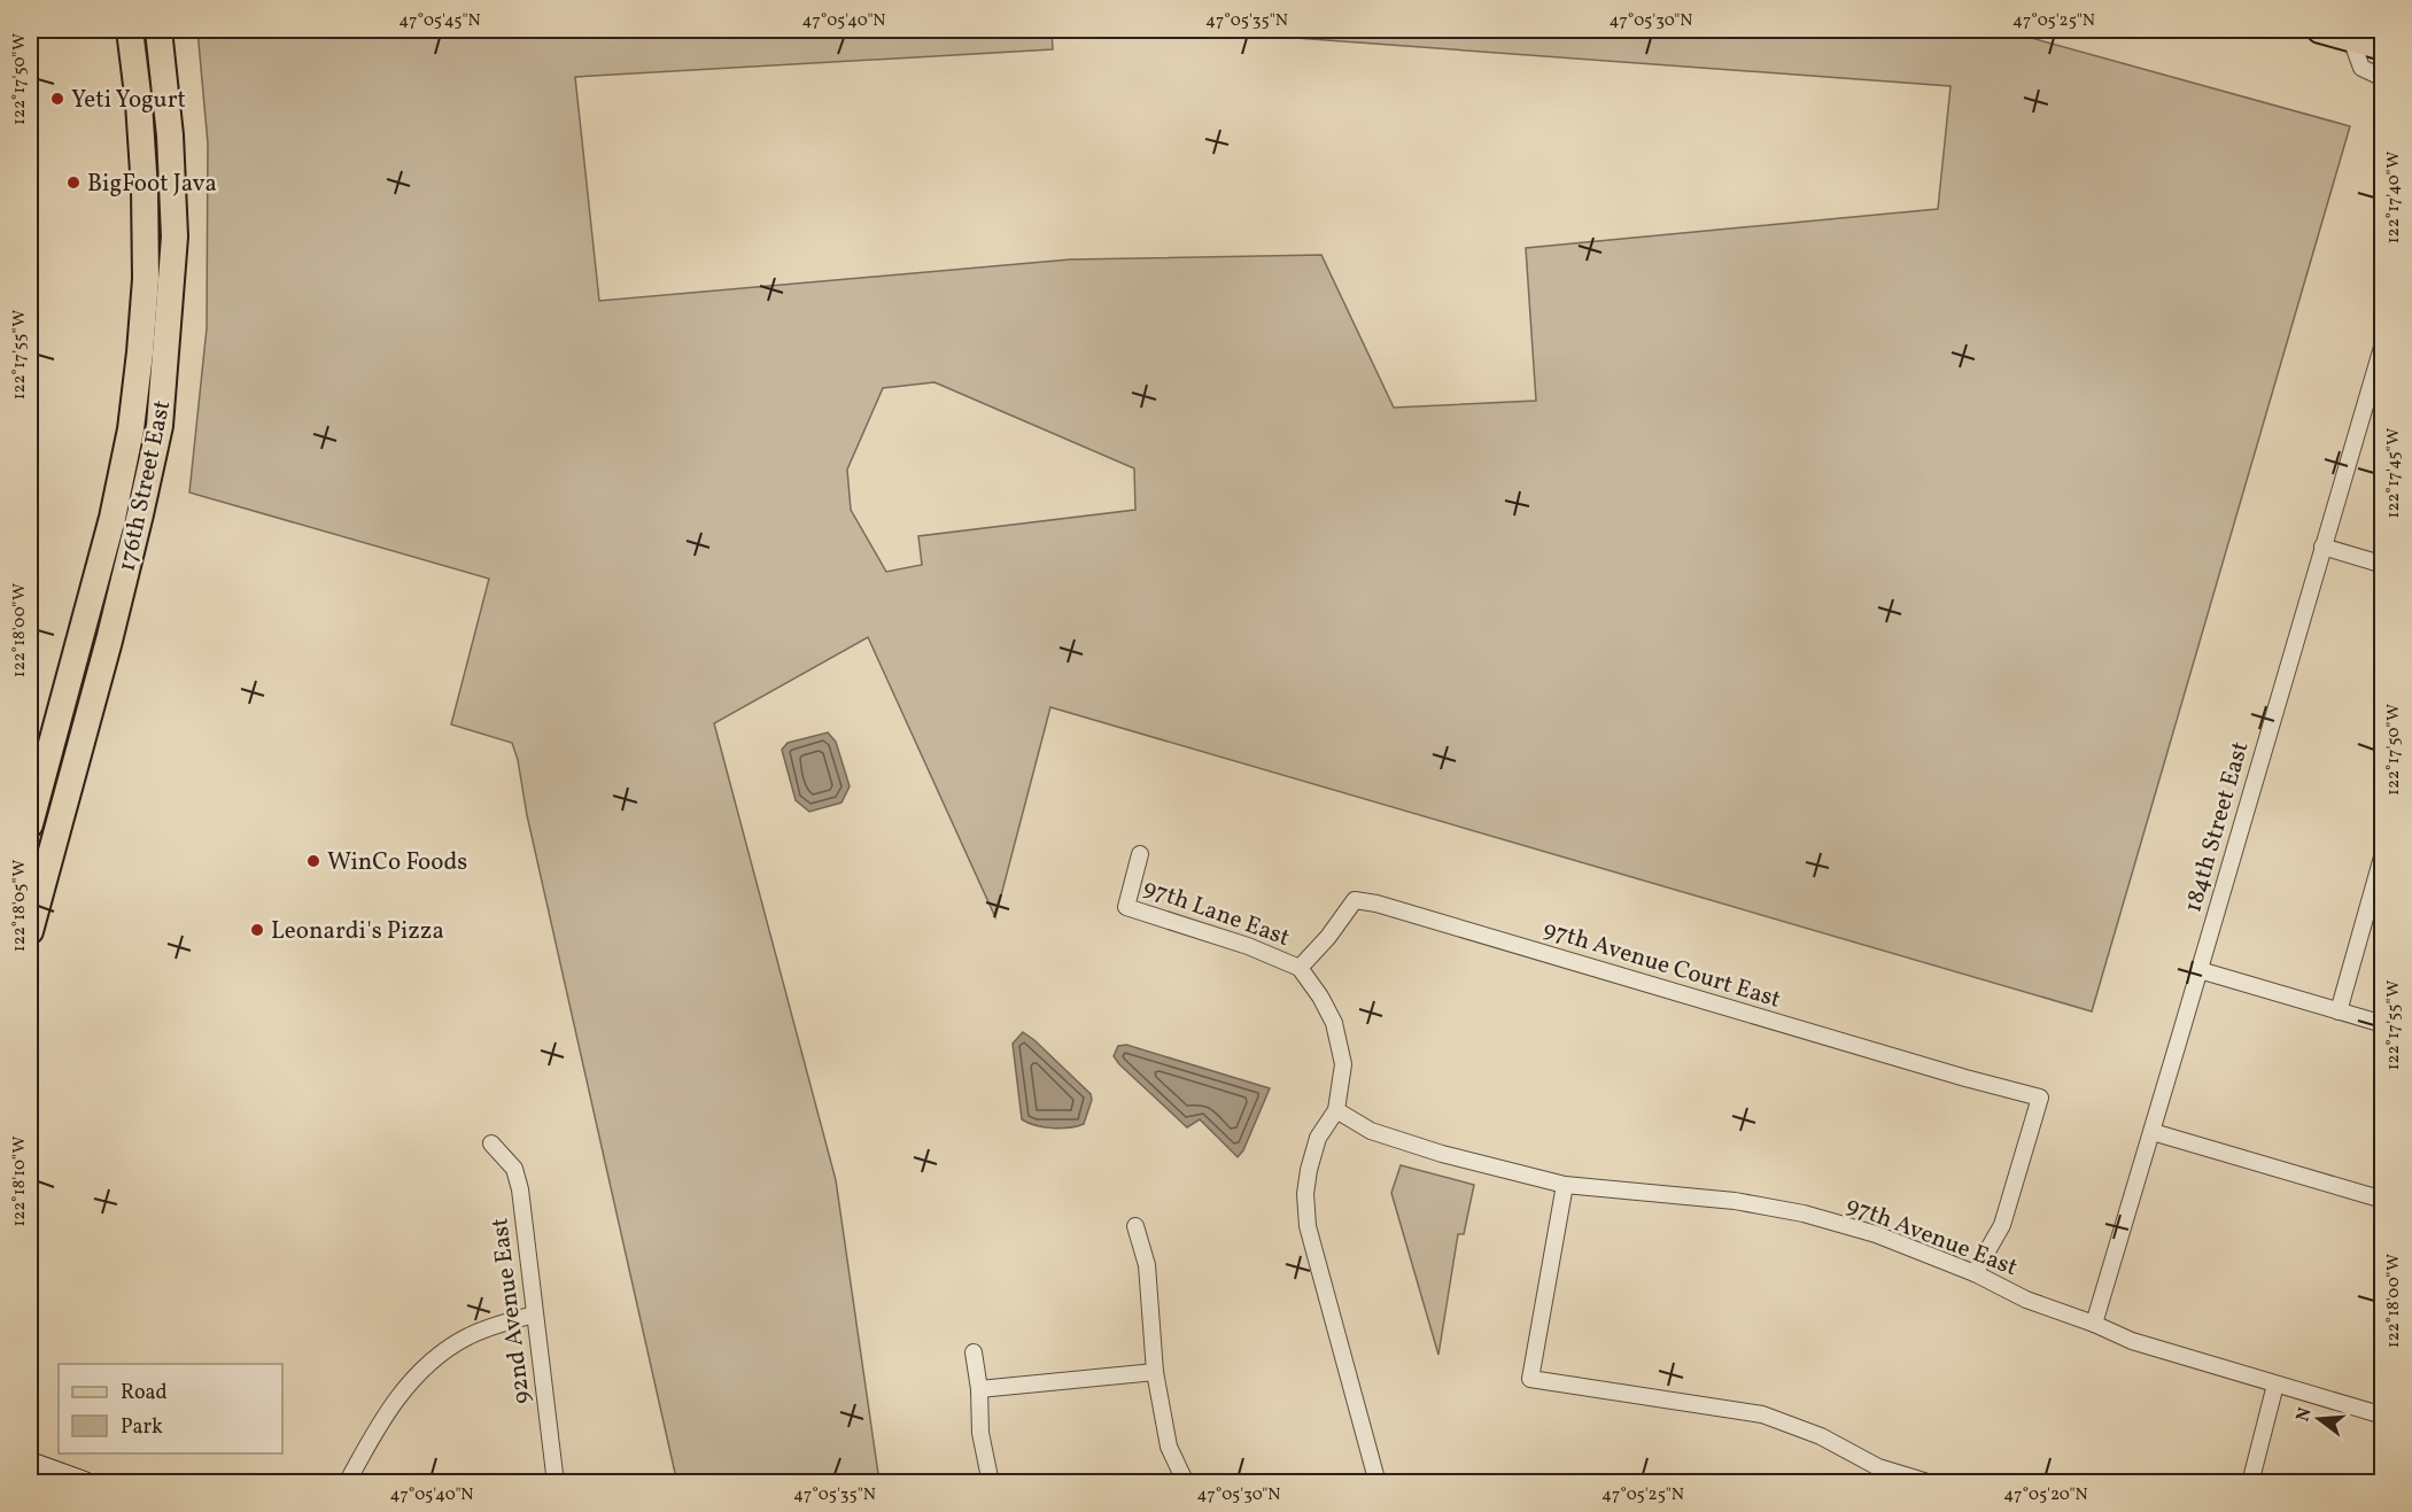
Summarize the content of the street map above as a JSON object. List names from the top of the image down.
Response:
{
  "streets": {
    "main road": ["176th Street East"],
    "street": [
      "184th Street East",
      "97th Lane East",
      "97th Avenue Court East",
      "97th Avenue East",
      "92nd Avenue East"
    ]
  },
  "crossings": [
    ["184th Street East", "97th Avenue East"],
    ["97th Lane East", "97th Avenue Court East"],
    ["97th Avenue Court East", "97th Avenue East"]
  ],
  "places": [
    "Yeti Yogurt",
    "BigFoot Java",
    "WinCo Foods",
    "Leonardi's Pizza"
  ],
  "legend": ["Road", "Park"],
  "north": "left",
  "coordinates": [
    "47°05'45\"N",
    "47°05'40\"N",
    "47°05'35\"N",
    "47°05'30\"N",
    "47°05'25\"N",
    "122°17'50\"W",
    "122°17'40\"W",
    "122°17'55\"W",
    "122°17'45\"W",
    "122°18'00\"W",
    "122°18'05\"W",
    "122°18'10\"W",
    "47°05'20\"N"
  ]
}
